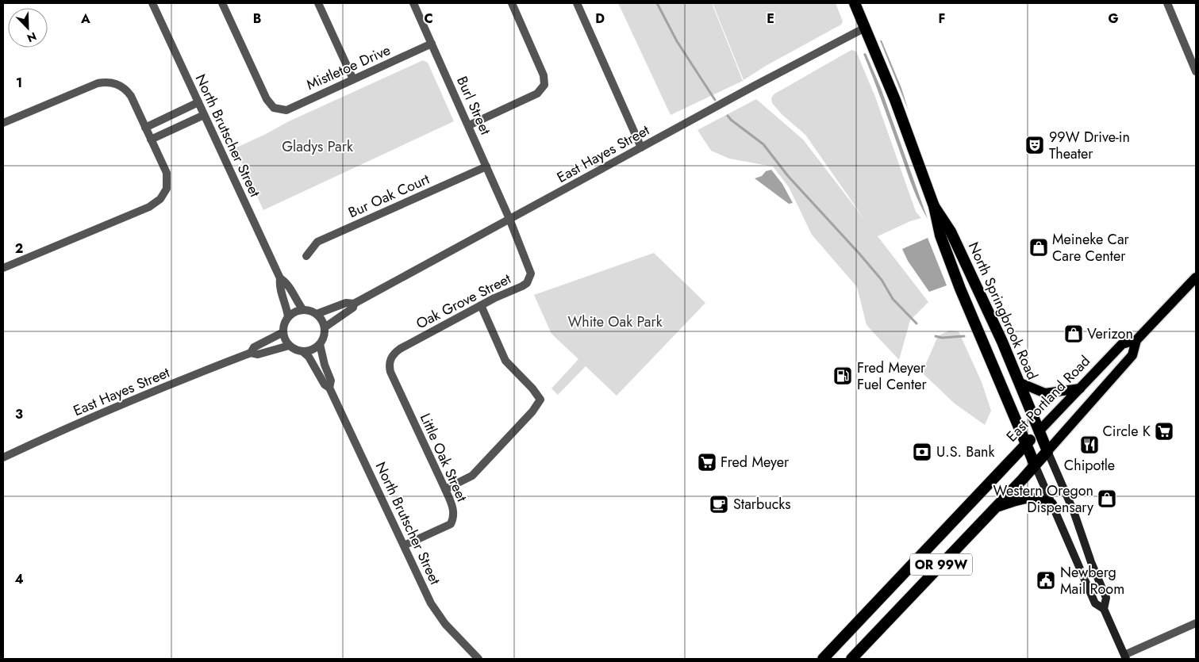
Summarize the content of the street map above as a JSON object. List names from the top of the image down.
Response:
{
  "streets": {
    "highway": ["North Springbrook Road", "East Portland Road", "OR 99W"],
    "street": [
      "Mistletoe Drive",
      "Burl Street",
      "North Brutscher Street",
      "East Hayes Street",
      "Bur Oak Court",
      "Oak Grove Street",
      "Little Oak Street"
    ]
  },
  "crossings": [
    ["Mistletoe Drive", "Burl Street"],
    ["Burl Street", "East Hayes Street"],
    ["Burl Street", "Bur Oak Court"],
    ["Burl Street", "Oak Grove Street"],
    ["North Brutscher Street", "East Hayes Street"],
    ["North Brutscher Street", "Little Oak Street"],
    ["East Hayes Street", "Oak Grove Street"],
    ["East Hayes Street", "North Springbrook Road"],
    ["Oak Grove Street", "Little Oak Street"],
    ["North Springbrook Road", "East Portland Road"]
  ],
  "parks": ["Gladys Park", "White Oak Park"],
  "places": {
    "theatre": ["99W Drive-in Theater"],
    "shop": ["Meineke Car Care Center", "Verizon", "Western Oregon Dispensary"],
    "fuel station": ["Fred Meyer Fuel Center"],
    "supermarket": ["Circle K", "Fred Meyer"],
    "restaurant": ["Chipotle"],
    "bank": ["U.S. Bank"],
    "cafe": ["Starbucks"],
    "public building": ["Newberg Mail Room"]
  },
  "north": "bottom right",
  "grid": {
    "columns": [
      "A",
      "B",
      "C",
      "D",
      "E",
      "F",
      "G"
    ],
    "rows": [
      "1",
      "2",
      "3",
      "4"
    ]
  }
}
